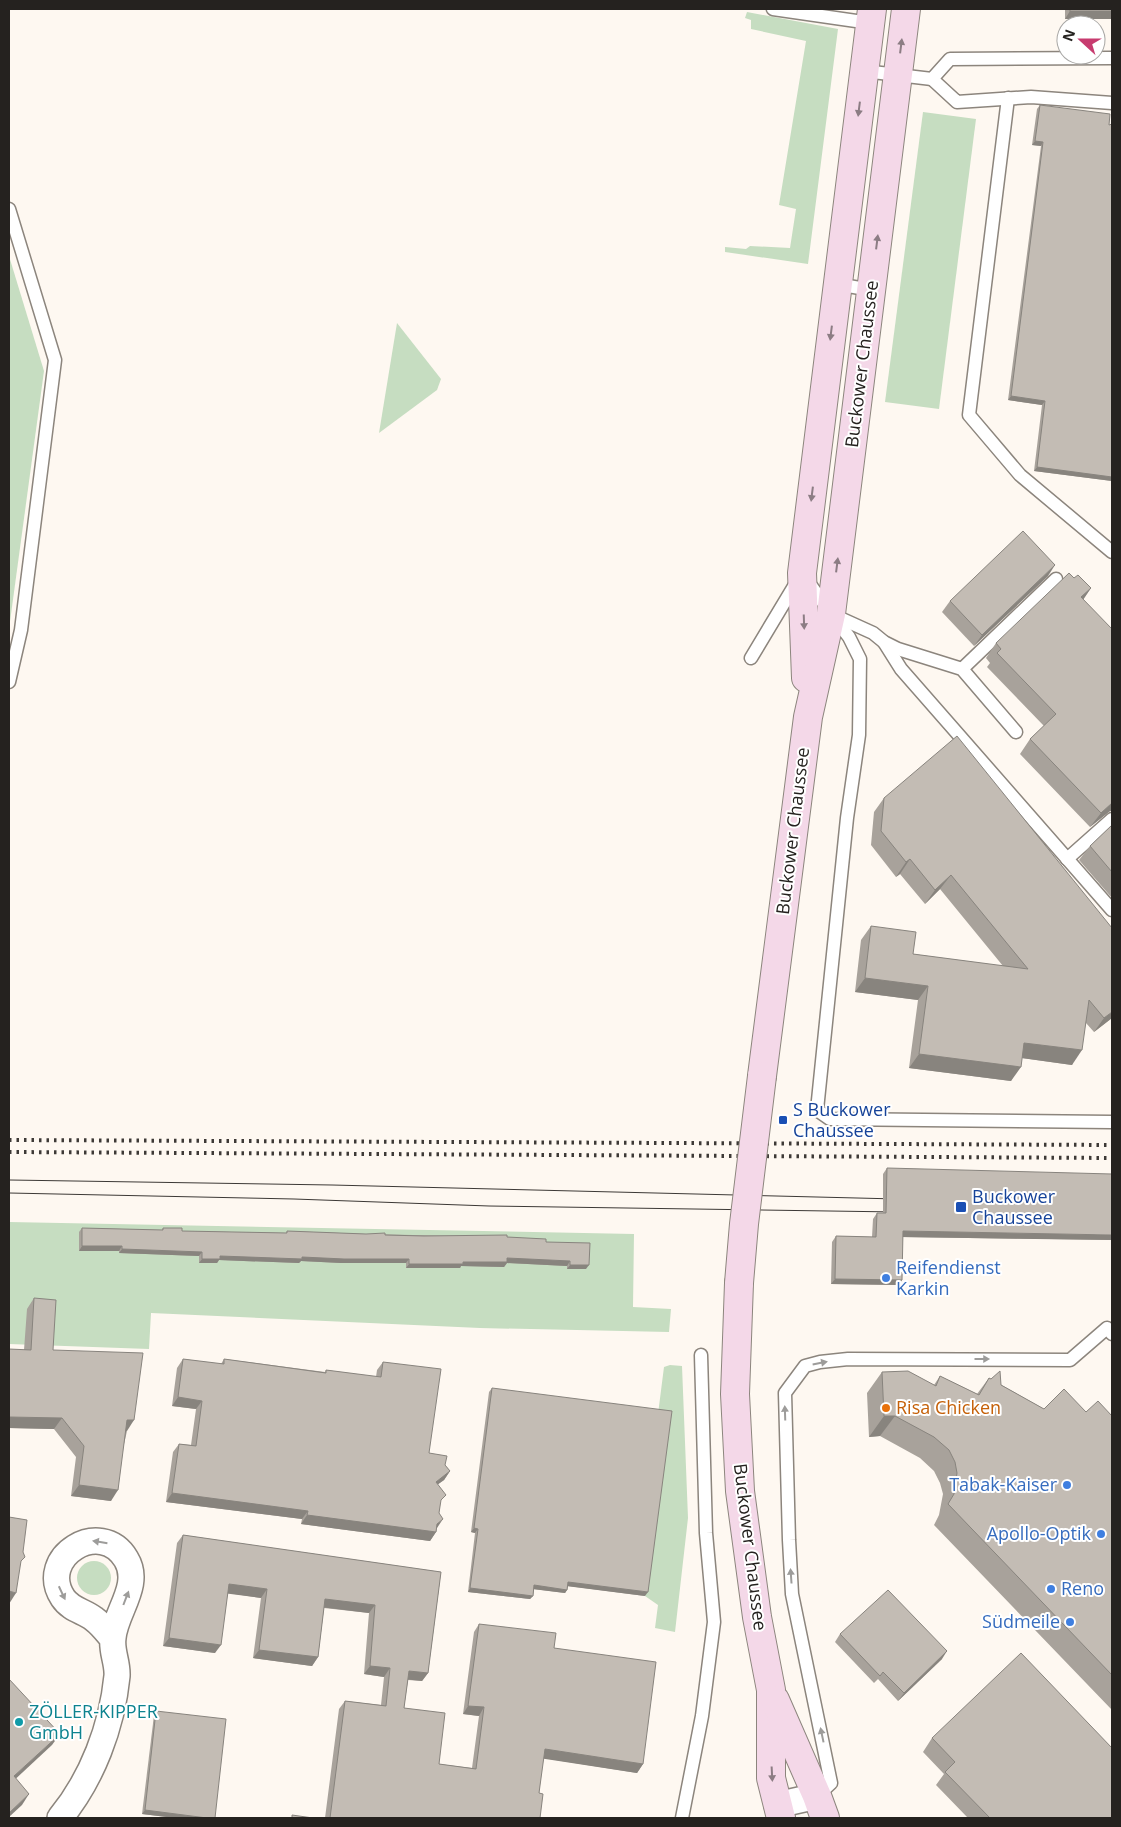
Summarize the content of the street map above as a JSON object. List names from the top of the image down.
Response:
{
  "streets": {
    "main road": ["Buckower Chaussee"]
  },
  "places": {
    "transit": ["S Buckower Chaussee", "Buckower Chaussee"],
    "other": [
      "Reifendienst Karkin",
      "Risa Chicken",
      "Tabak-Kaiser",
      "Apollo-Optik",
      "Reno",
      "Südmeile",
      "ZÖLLER-KIPPER GmbH"
    ]
  },
  "north": "left"
}
